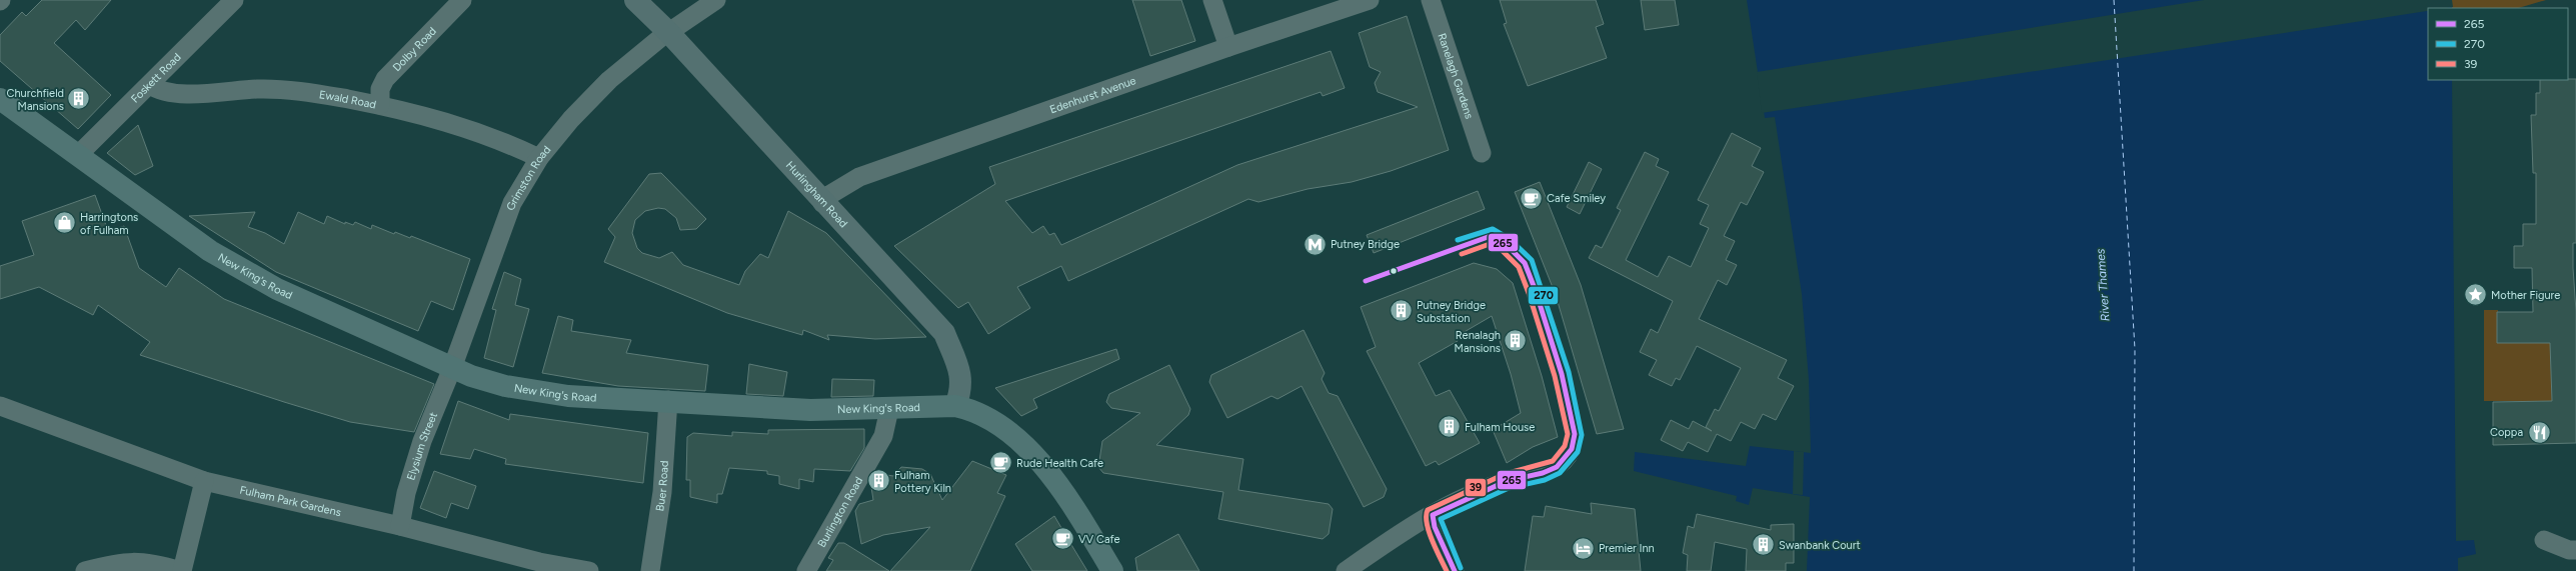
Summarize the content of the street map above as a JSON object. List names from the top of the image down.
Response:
{
  "streets": {
    "main road": ["New King's Road"],
    "street": [
      "Dolby Road",
      "Ranelagh Gardens",
      "Foskett Road",
      "Edenhurst Avenue",
      "Ewald Road",
      "Grimston Road",
      "Hurlingham Road",
      "Elysium Street",
      "Buer Road",
      "Fulham Park Gardens",
      "Burlington Road"
    ]
  },
  "crossings": [
    ["Dolby Road", "Ewald Road"],
    ["Foskett Road", "Ewald Road"],
    ["Foskett Road", "New King's Road"],
    ["Edenhurst Avenue", "Hurlingham Road"],
    ["Ewald Road", "Grimston Road"],
    ["Grimston Road", "Hurlingham Road"],
    ["Grimston Road", "New King's Road"],
    ["Grimston Road", "Elysium Street"],
    ["Hurlingham Road", "New King's Road"],
    ["New King's Road", "Elysium Street"],
    ["New King's Road", "Buer Road"],
    ["New King's Road", "Burlington Road"],
    ["Elysium Street", "Fulham Park Gardens"]
  ],
  "water": ["River Thames"],
  "places": {
    "building": [
      "Churchfield Mansions",
      "Putney Bridge Substation",
      "Renalagh Mansions",
      "Fulham House",
      "Fulham Pottery Kiln",
      "Swanbank Court"
    ],
    "cafe": ["Cafe Smiley", "Rude Health Cafe", "VV Cafe"],
    "shop": ["Harringtons of Fulham"],
    "metro station": ["Putney Bridge"],
    "place": ["Mother Figure"],
    "restaurant": ["Coppa"],
    "hotel": ["Premier Inn"]
  },
  "lines": ["transit line 270", "transit line 265", "transit line 39"],
  "legend": ["265", "270", "39"]
}
